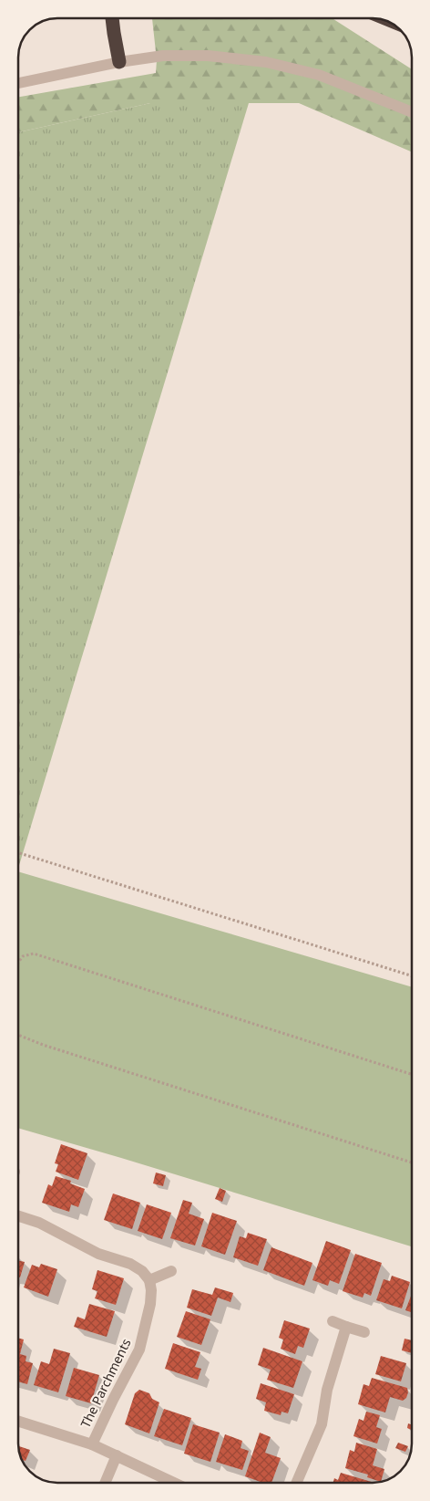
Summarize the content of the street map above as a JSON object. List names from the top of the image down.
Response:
{
  "streets": {
    "street": ["The Parchments"]
  }
}
